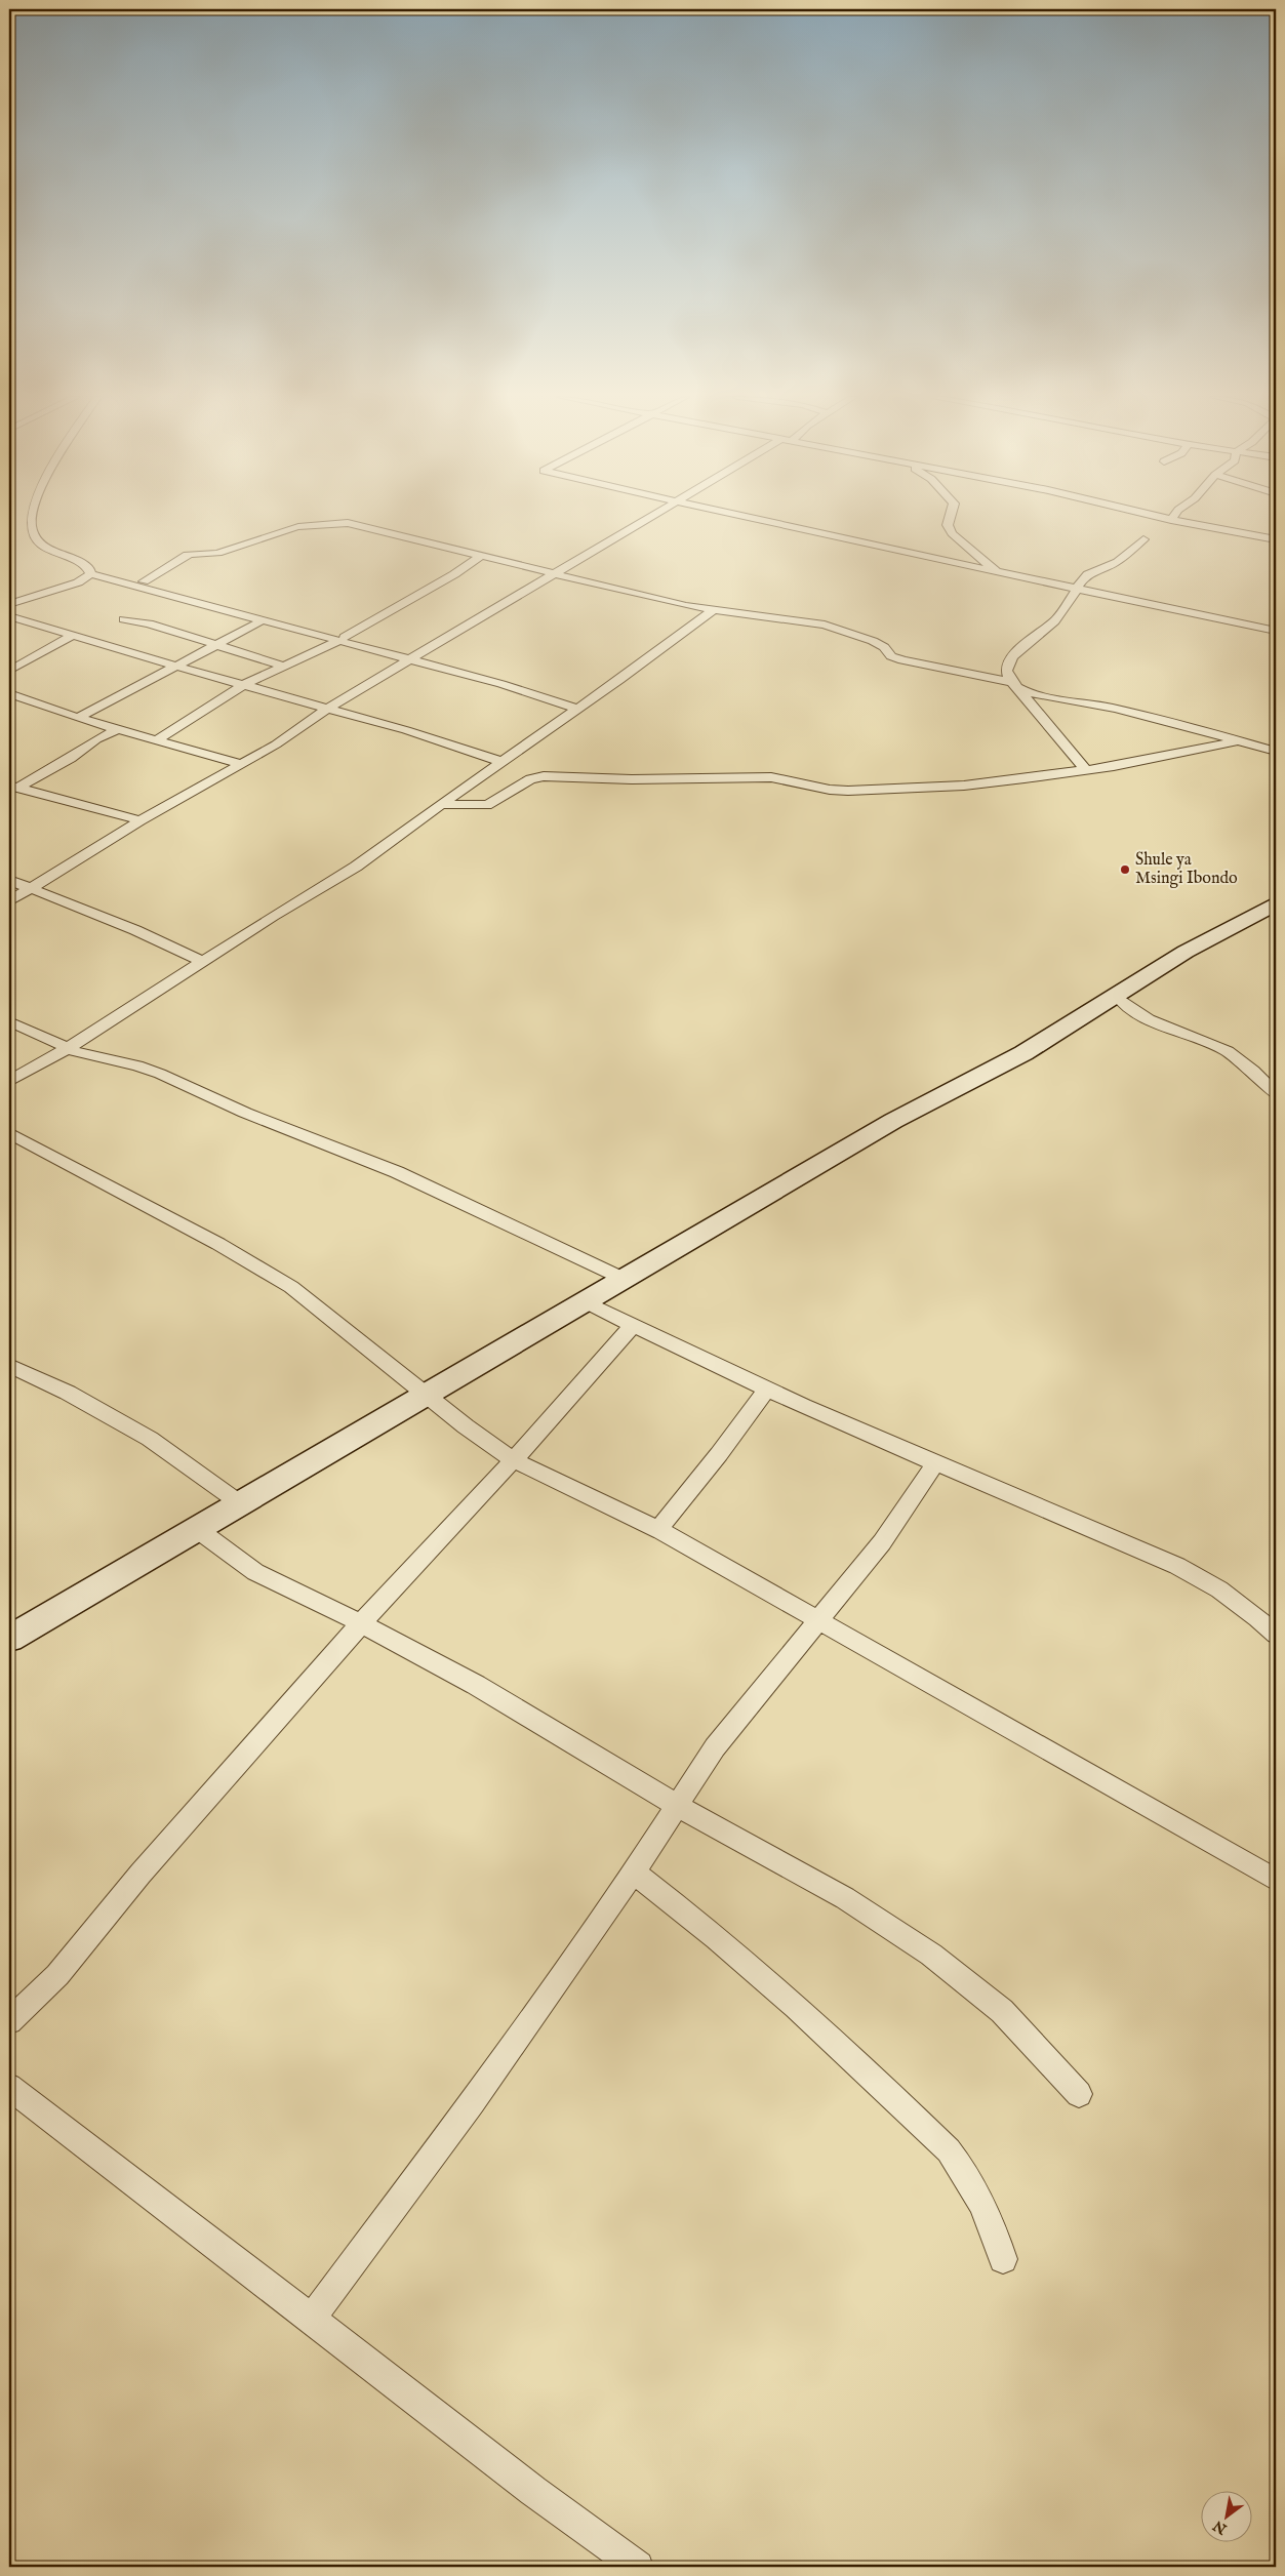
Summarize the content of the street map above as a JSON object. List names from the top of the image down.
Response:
{
  "places": ["Shule ya Msingi Ibondo"],
  "north": "bottom left"
}
